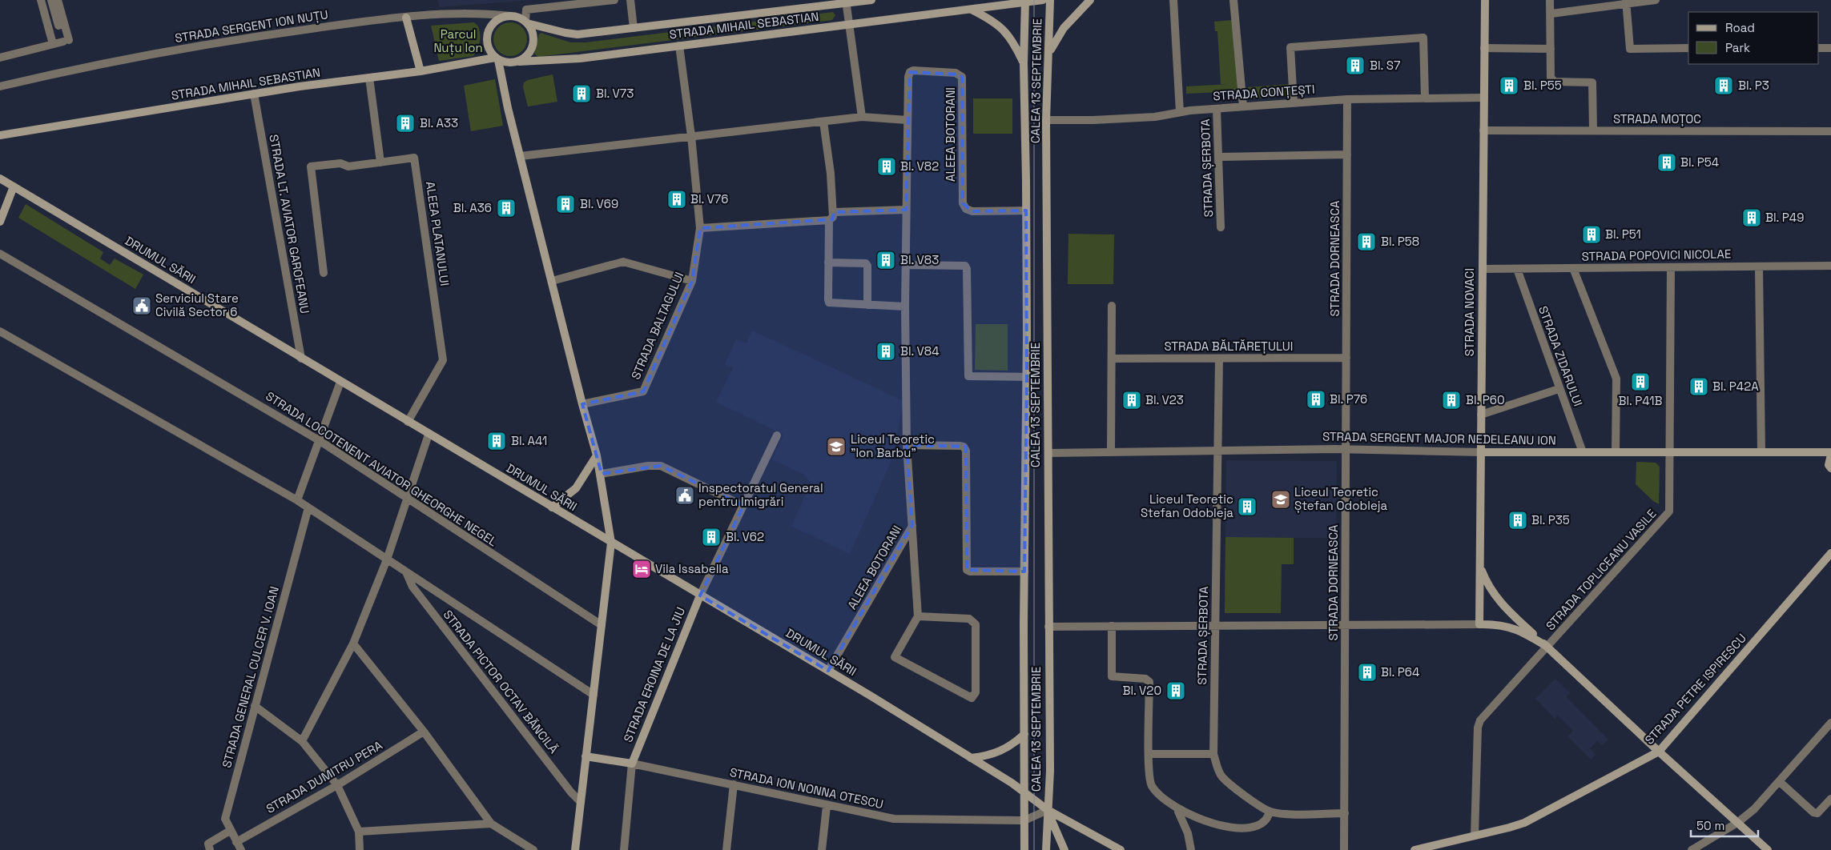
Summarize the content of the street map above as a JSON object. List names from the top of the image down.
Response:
{
  "streets": {
    "street": [
      "STRADA MIHAIL SEBASTIAN",
      "STRADA SERGENT ION NUȚU",
      "CALEA 13 SEPTEMBRIE",
      "STRADA CONȚEȘTI",
      "STRADA MOȚOC",
      "ALEEA BOTORANI",
      "STRADA ȘERBOTA",
      "STRADA LT. AVIATOR GAROFEANU",
      "ALEEA PLATANULUI",
      "STRADA POPOVICI NICOLAE",
      "STRADA DORNEASCA",
      "DRUMUL SĂRII",
      "STRADA NOVACI",
      "STRADA BALTAGULUI",
      "STRADA BĂLTĂREȚULUI",
      "STRADA ZIDARULUI",
      "STRADA SERGENT MAJOR NEDELEANU ION",
      "STRADA LOCOTENENT AVIATOR GHEORGHE NEGEL",
      "STRADA TOPLICEANU VASILE",
      "STRADA EROINA DE LA JIU",
      "STRADA GENERAL CULCER V. IOAN",
      "STRADA PICTOR OCTAV BĂNCILĂ",
      "STRADA PETRE ISPIRESCU",
      "STRADA DUMITRU PERA",
      "STRADA ION NONNA OTESCU"
    ]
  },
  "crossings": [
    ["STRADA MIHAIL SEBASTIAN", "STRADA SERGENT ION NUȚU"],
    ["STRADA MIHAIL SEBASTIAN", "CALEA 13 SEPTEMBRIE"],
    ["STRADA MIHAIL SEBASTIAN", "STRADA LT. AVIATOR GAROFEANU"],
    ["STRADA MIHAIL SEBASTIAN", "STRADA BALTAGULUI"],
    ["CALEA 13 SEPTEMBRIE", "STRADA CONȚEȘTI"],
    ["CALEA 13 SEPTEMBRIE", "ALEEA BOTORANI"],
    ["CALEA 13 SEPTEMBRIE", "DRUMUL SĂRII"],
    ["CALEA 13 SEPTEMBRIE", "STRADA SERGENT MAJOR NEDELEANU ION"],
    ["CALEA 13 SEPTEMBRIE", "STRADA ION NONNA OTESCU"],
    ["STRADA CONȚEȘTI", "STRADA ȘERBOTA"],
    ["STRADA CONȚEȘTI", "STRADA DORNEASCA"],
    ["STRADA CONȚEȘTI", "STRADA NOVACI"],
    ["STRADA MOȚOC", "STRADA NOVACI"],
    ["ALEEA BOTORANI", "DRUMUL SĂRII"],
    ["STRADA ȘERBOTA", "STRADA DORNEASCA"],
    ["STRADA ȘERBOTA", "STRADA BĂLTĂREȚULUI"],
    ["STRADA ȘERBOTA", "STRADA SERGENT MAJOR NEDELEANU ION"],
    ["STRADA LT. AVIATOR GAROFEANU", "DRUMUL SĂRII"],
    ["ALEEA PLATANULUI", "DRUMUL SĂRII"],
    ["STRADA POPOVICI NICOLAE", "STRADA NOVACI"],
    ["STRADA POPOVICI NICOLAE", "STRADA ZIDARULUI"],
    ["STRADA POPOVICI NICOLAE", "STRADA TOPLICEANU VASILE"],
    ["STRADA DORNEASCA", "STRADA BĂLTĂREȚULUI"],
    ["STRADA DORNEASCA", "STRADA SERGENT MAJOR NEDELEANU ION"],
    ["DRUMUL SĂRII", "STRADA EROINA DE LA JIU"],
    ["STRADA NOVACI", "STRADA SERGENT MAJOR NEDELEANU ION"],
    ["STRADA ZIDARULUI", "STRADA SERGENT MAJOR NEDELEANU ION"],
    ["STRADA SERGENT MAJOR NEDELEANU ION", "STRADA TOPLICEANU VASILE"],
    ["STRADA TOPLICEANU VASILE", "STRADA PETRE ISPIRESCU"],
    ["STRADA EROINA DE LA JIU", "STRADA ION NONNA OTESCU"],
    ["STRADA GENERAL CULCER V. IOAN", "STRADA DUMITRU PERA"]
  ],
  "parks": ["Parcul Nuțu Ion"],
  "places": {
    "building": [
      "Bl. S7",
      "Bl. P55",
      "Bl. P3",
      "Bl. V73",
      "Bl. A33",
      "Bl. P54",
      "Bl. V82",
      "Bl. V76",
      "Bl. V69",
      "Bl. A36",
      "Bl. P49",
      "Bl. P51",
      "Bl. P58",
      "Bl. V83",
      "Bl. V84",
      "Bl. P41B",
      "Bl. P42A",
      "Bl. P76",
      "Bl. V23",
      "Bl. P60",
      "Bl. A41",
      "Liceul Teoretic Stefan Odobleja",
      "Bl. P35",
      "Bl. V62",
      "Bl. P64",
      "Bl. V20"
    ],
    "public building": ["Serviciul Stare Civilă Sector 6", "Inspectoratul General pentru Imigrări"],
    "school or university": ["Liceul Teoretic \"Ion Barbu\"", "Liceul Teoretic Ștefan Odobleja"],
    "hotel": ["Vila Issabella"]
  },
  "legend": ["Road", "Park"],
  "scale_bar": "50 m"
}
